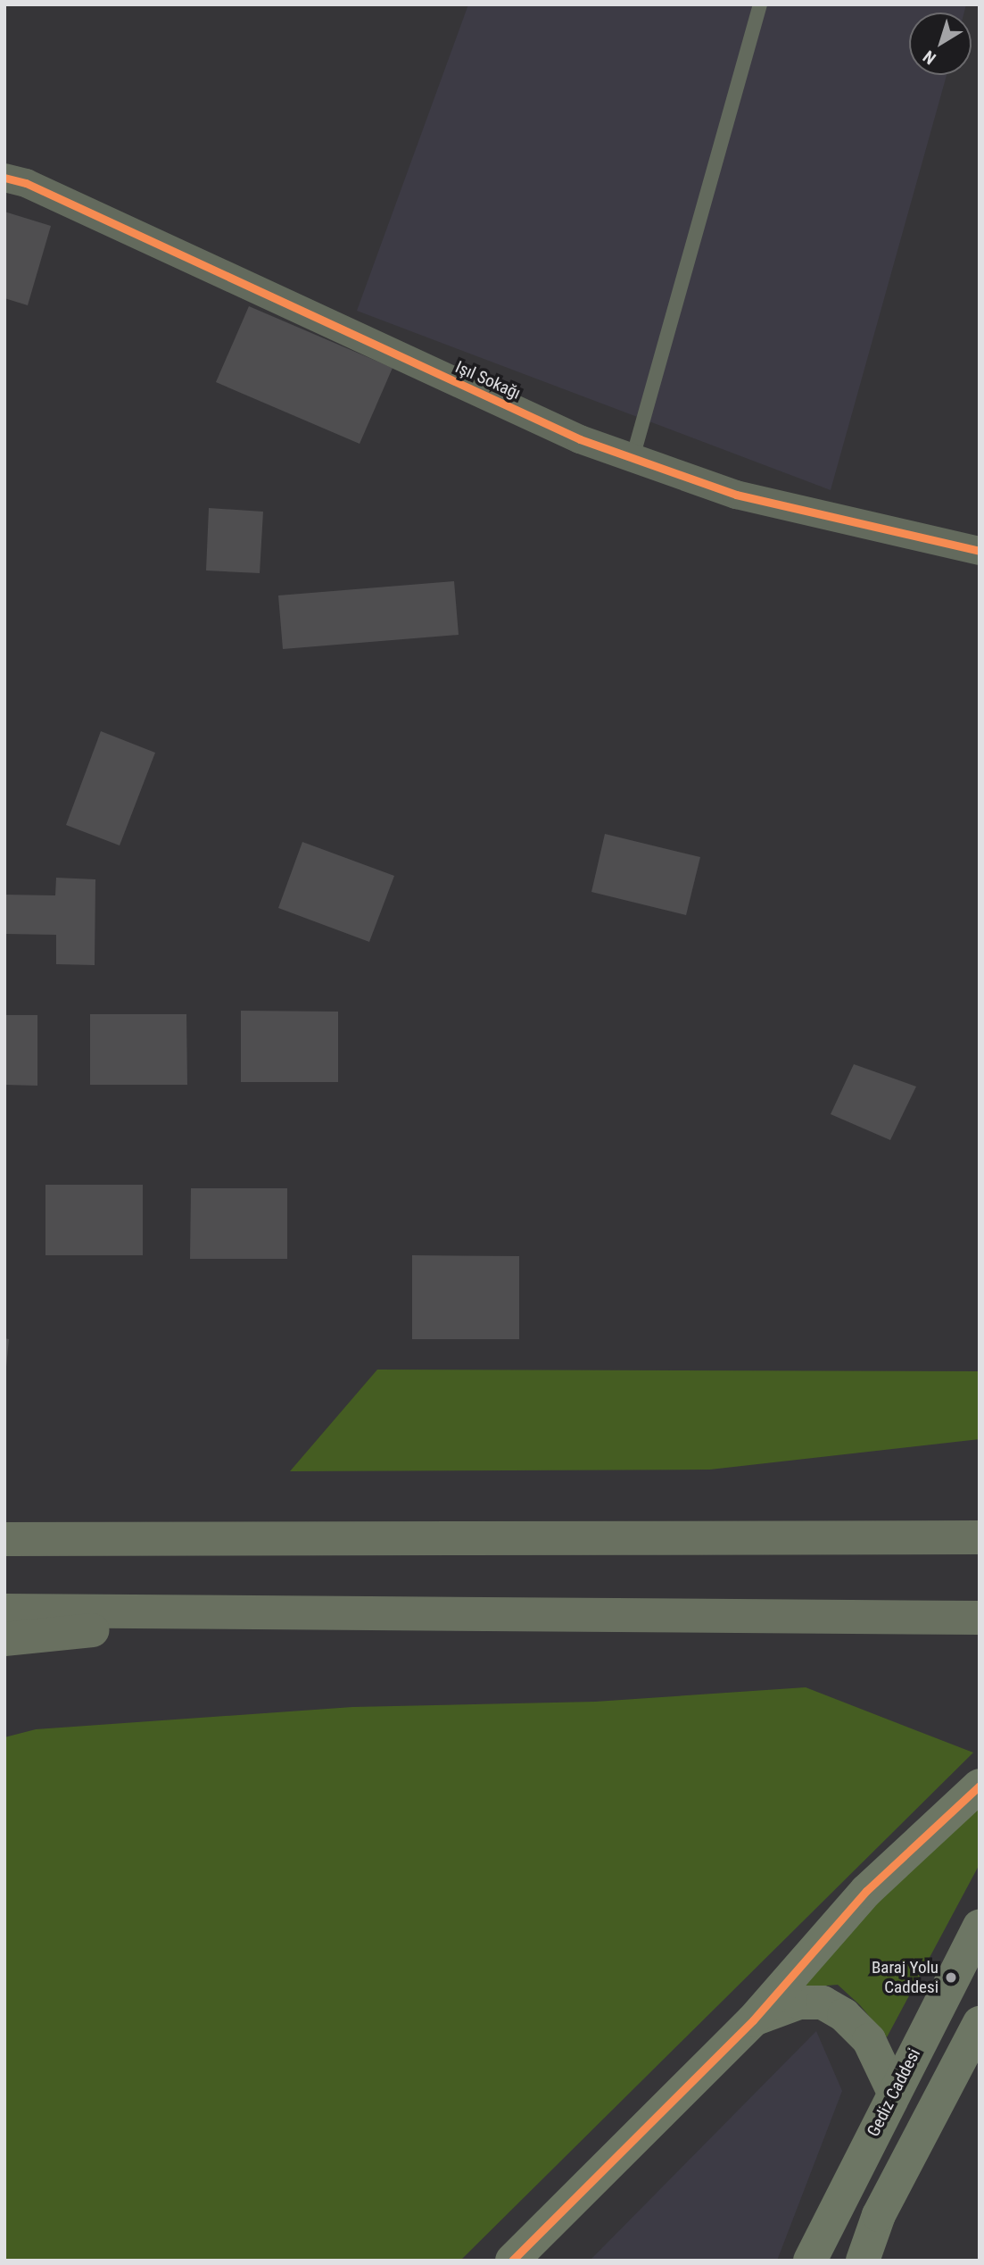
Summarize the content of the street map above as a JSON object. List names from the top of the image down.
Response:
{
  "streets": {
    "street": ["Işıl Sokağı", "Gediz Caddesi"]
  },
  "places": ["Baraj Yolu Caddesi"],
  "north": "bottom left"
}
